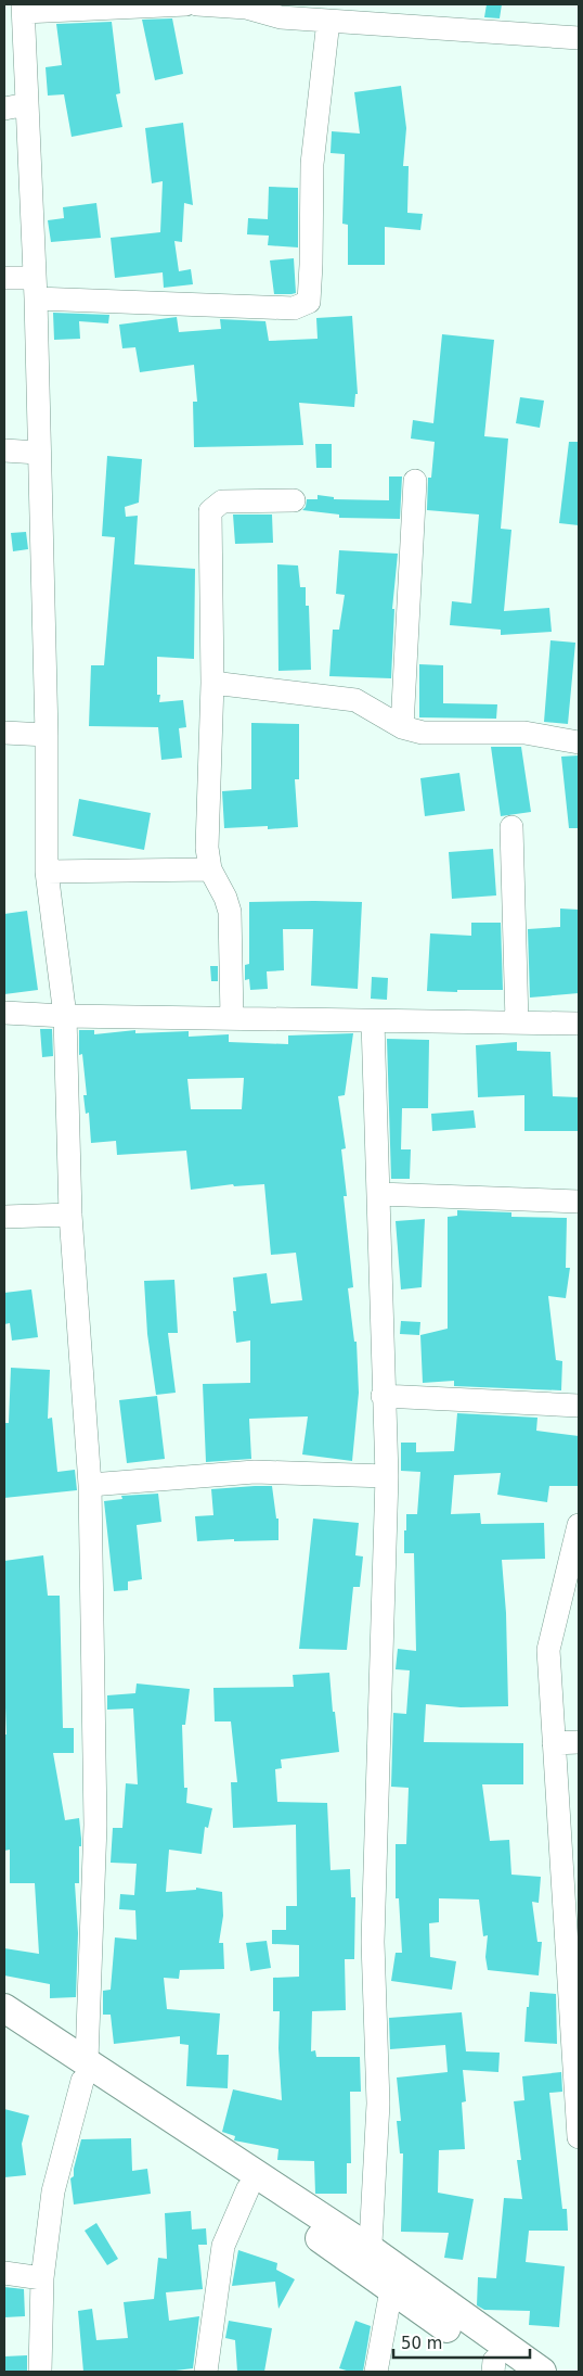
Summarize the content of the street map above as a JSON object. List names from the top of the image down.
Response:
{
  "scale_bar": "50 m"
}
